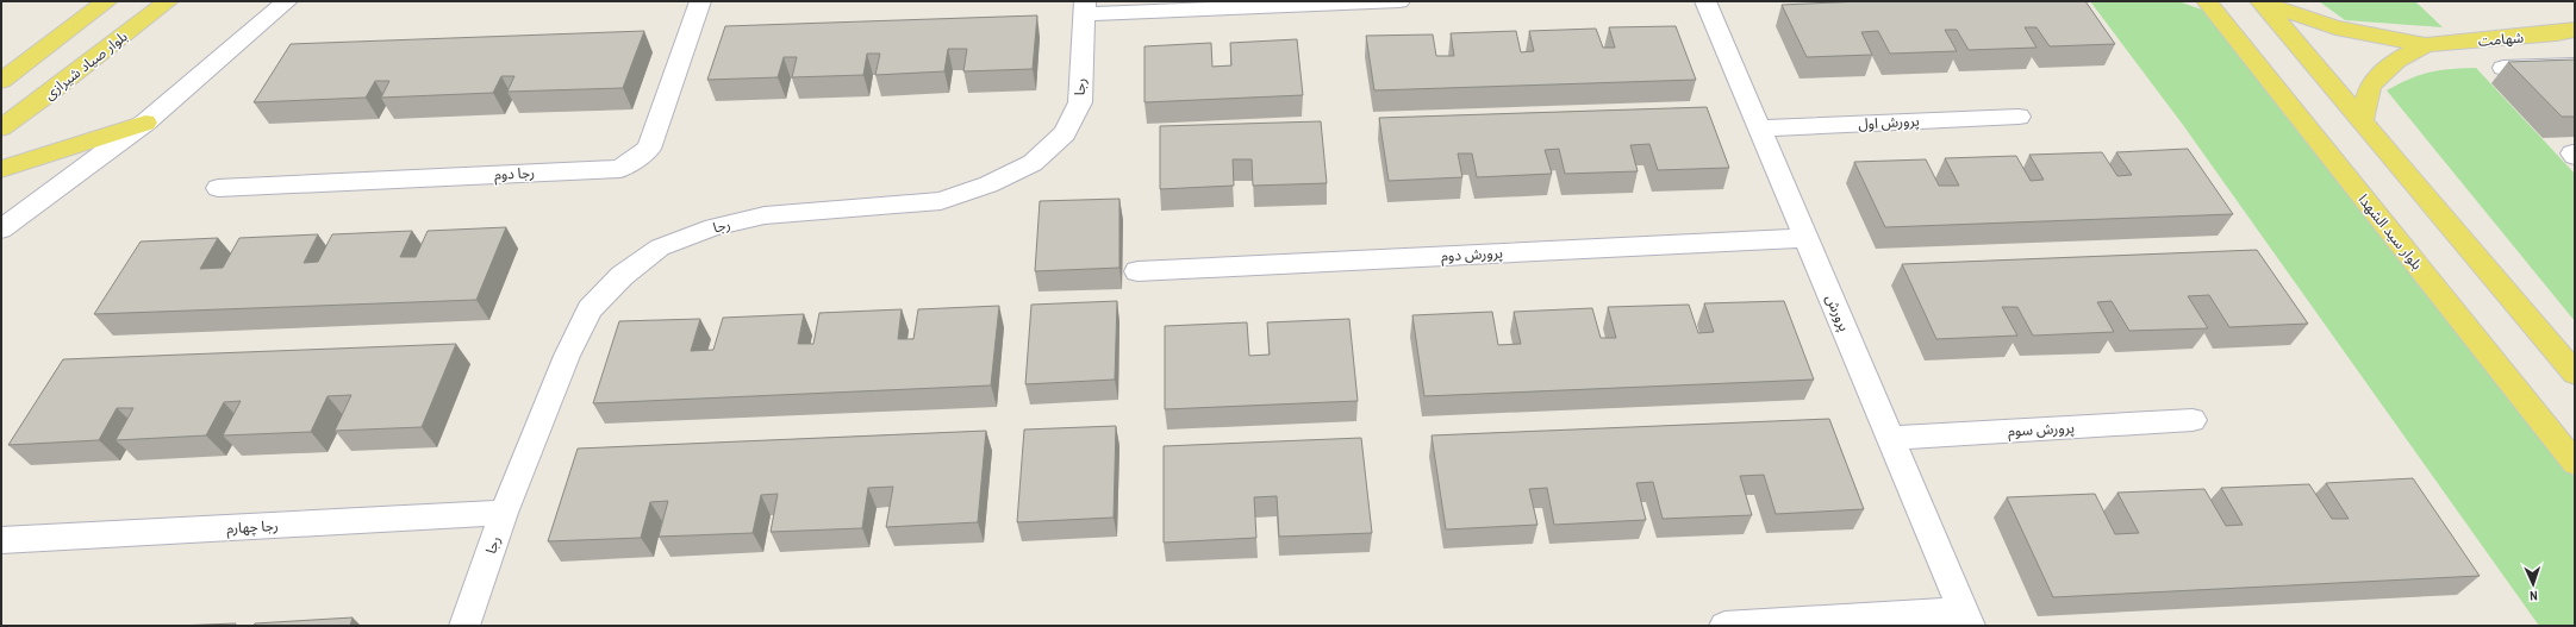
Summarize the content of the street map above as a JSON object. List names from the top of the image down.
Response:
{
  "streets": {
    "main road": ["شهامت", "بلوار صیاد شیرازی", "بلوار سید الشهدا"],
    "street": [
      "رجا",
      "پرورش اول",
      "رجا دوم",
      "پرورش دوم",
      "پرورش",
      "پرورش سوم",
      "رجا چهارم"
    ]
  },
  "crossings": [
    ["رجا", "رجا چهارم"],
    ["پرورش اول", "پرورش"],
    ["پرورش دوم", "پرورش"],
    ["پرورش", "پرورش سوم"]
  ],
  "north": "bottom"
}
